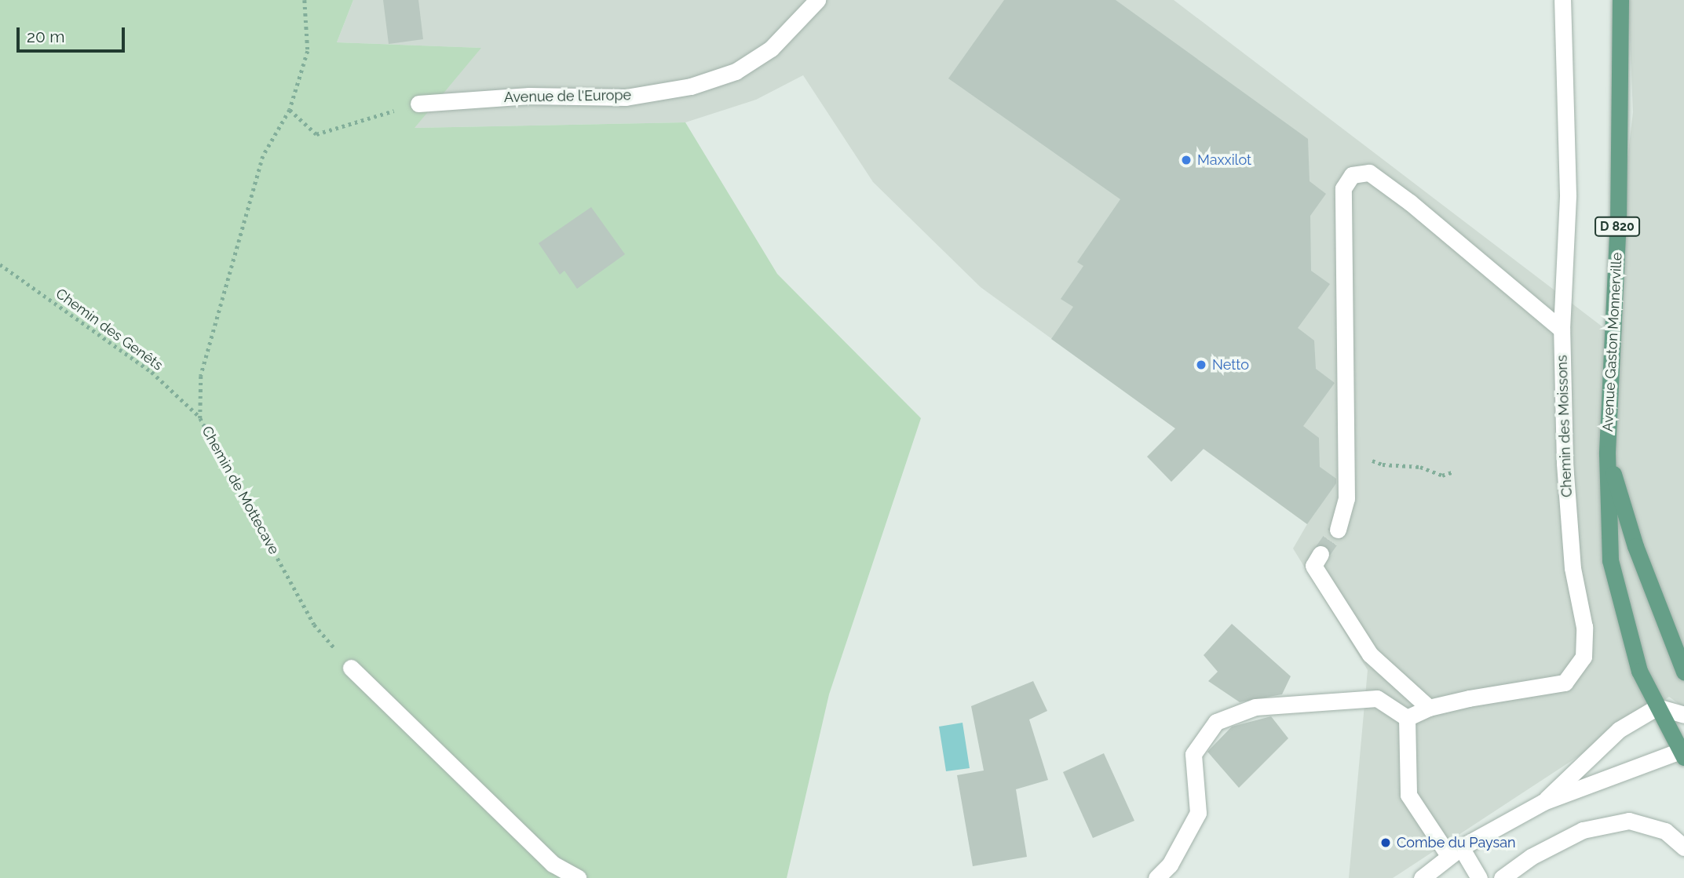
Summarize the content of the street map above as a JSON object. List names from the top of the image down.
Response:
{
  "streets": {
    "main road": ["D 820", "Avenue Gaston Monnerville"],
    "street": ["Avenue de l'Europe", "Chemin des Moissons"],
    "path": ["Chemin des Genêts", "Chemin de Mottecave"]
  },
  "crossings": [
    ["Chemin des Genêts", "Chemin de Mottecave"]
  ],
  "places": ["Maxxilot", "Netto", "Combe du Paysan"],
  "scale_bar": "20 m"
}
